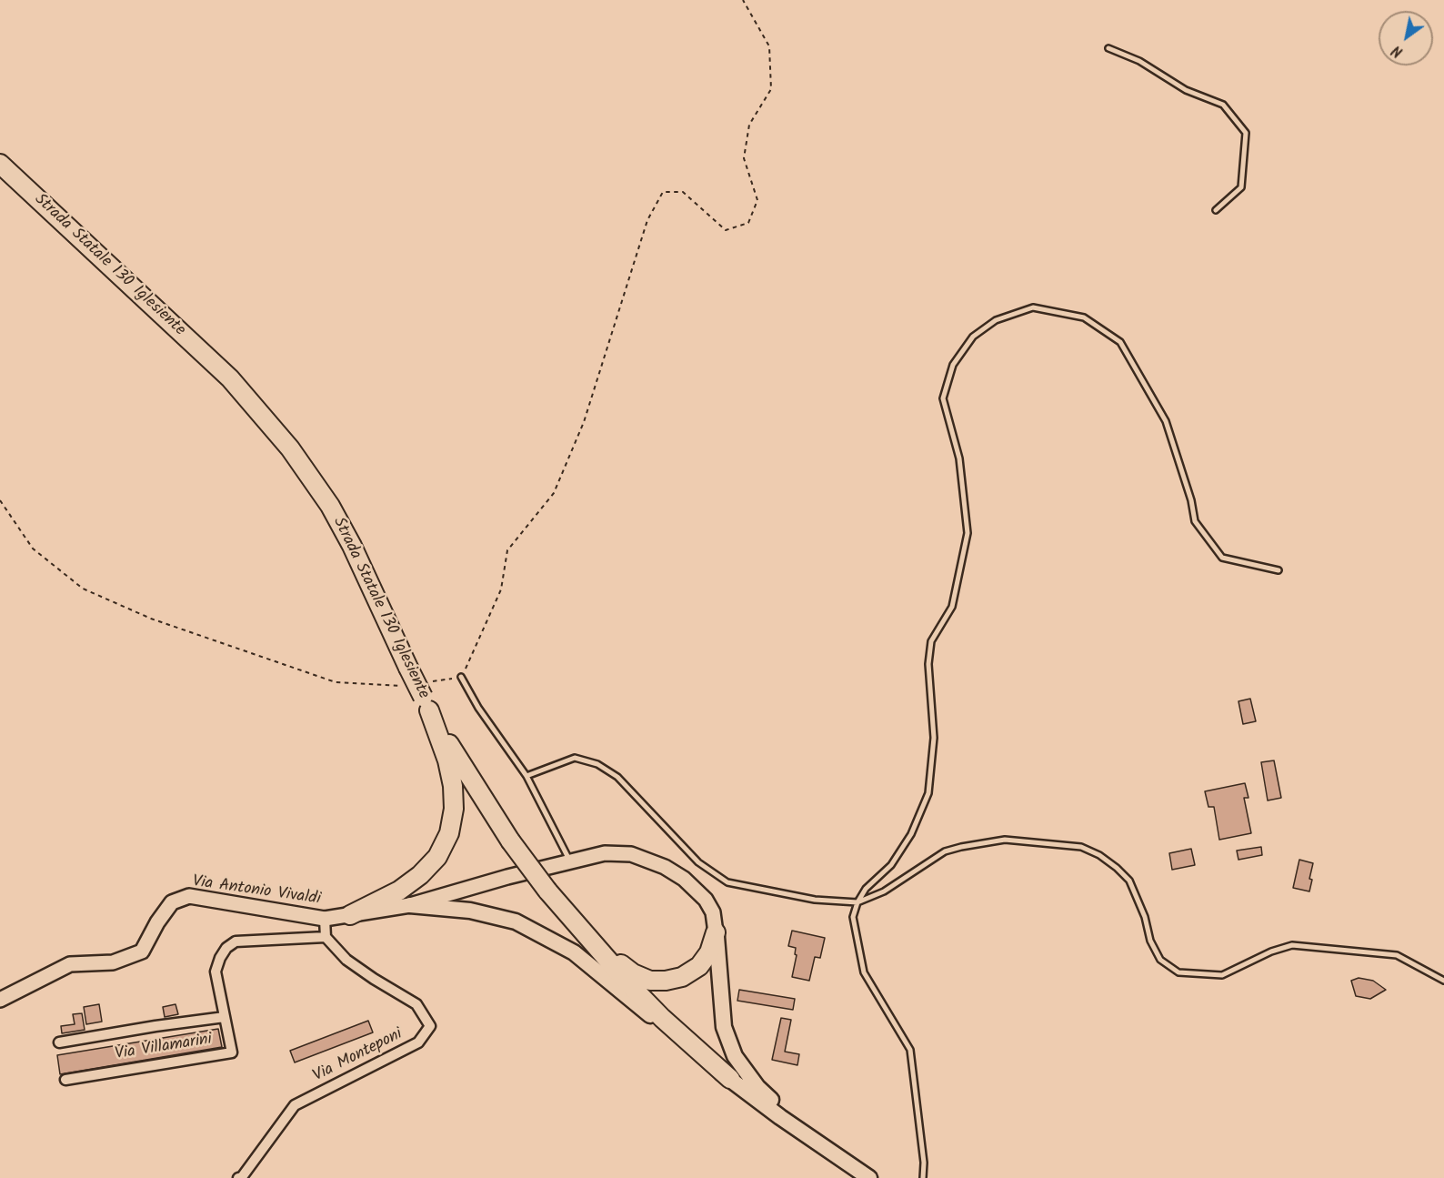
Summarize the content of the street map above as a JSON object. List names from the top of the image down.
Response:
{
  "streets": {
    "highway": ["Strada Statale 130 Iglesiente"],
    "main road": ["Via Antonio Vivaldi"],
    "street": ["Via Villamarini", "Via Monteponi"]
  },
  "crossings": [
    ["Via Villamarini", "Via Monteponi"]
  ],
  "north": "bottom left"
}
